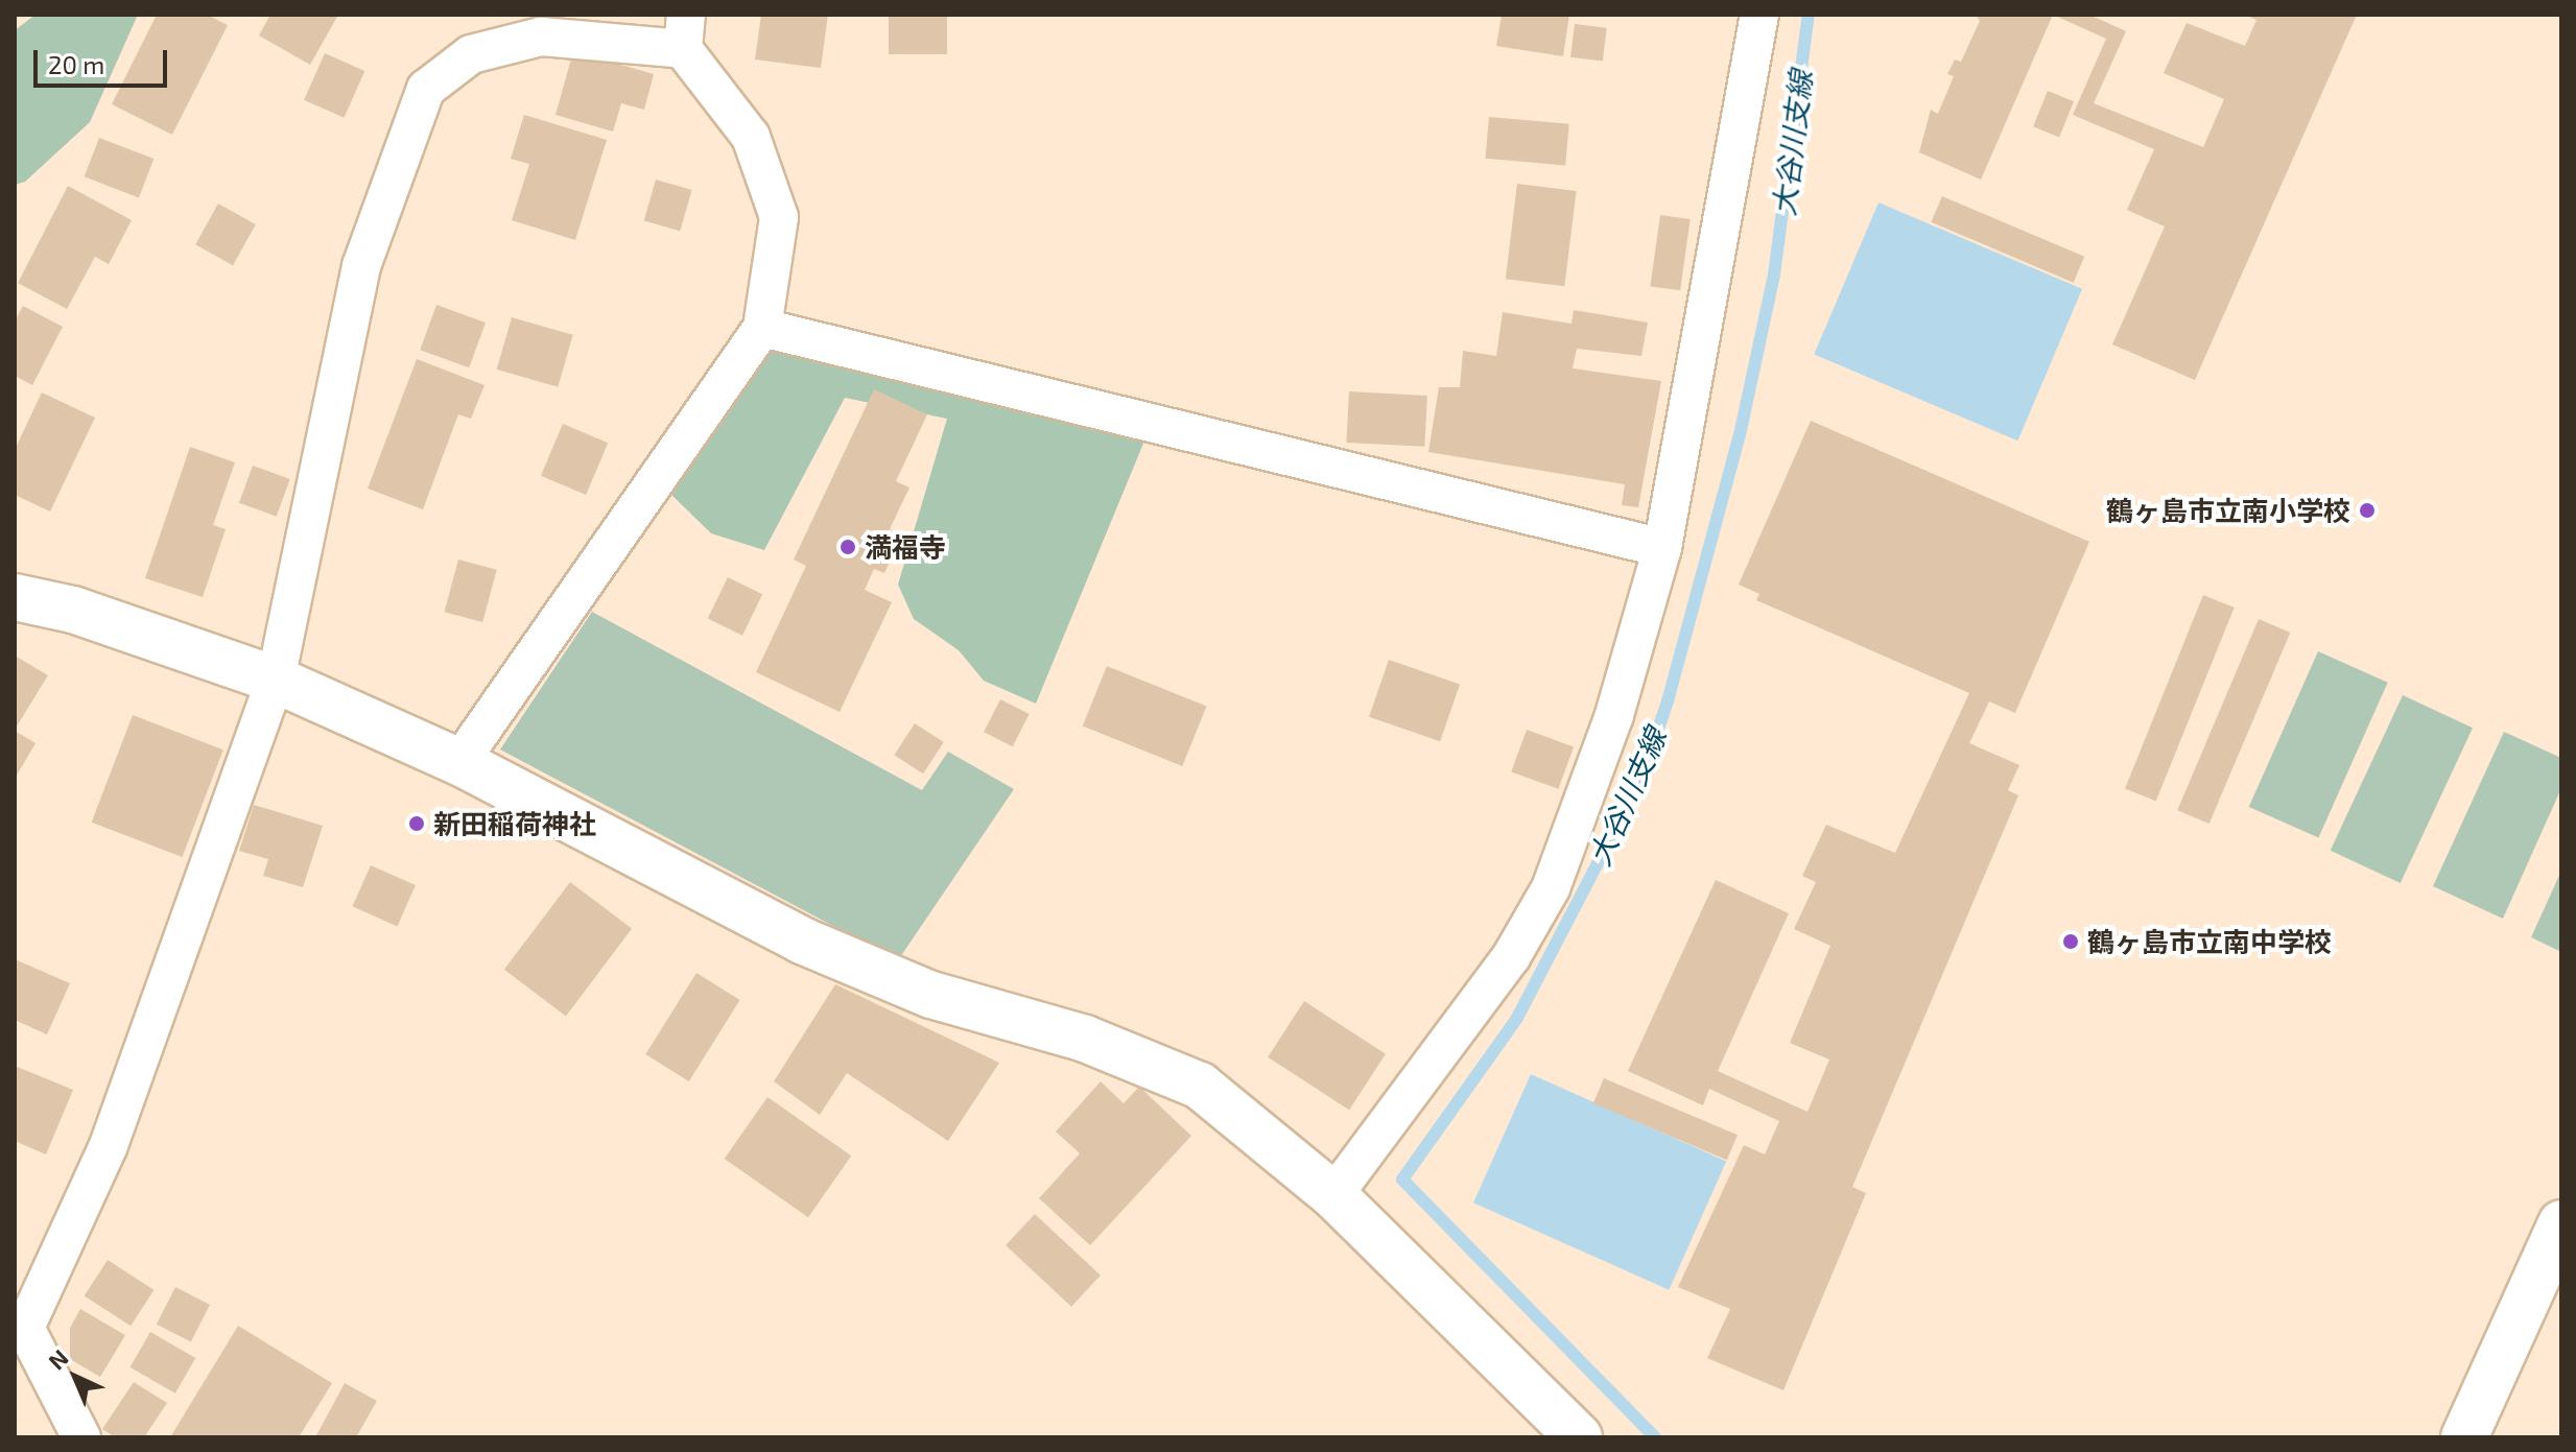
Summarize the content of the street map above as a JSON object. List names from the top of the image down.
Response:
{
  "water": ["大谷川支線"],
  "places": [
    "鶴ヶ島市立南小学校",
    "満福寺",
    "新田稲荷神社",
    "鶴ヶ島市立南中学校"
  ],
  "scale_bar": "20 m",
  "north": "top left"
}
